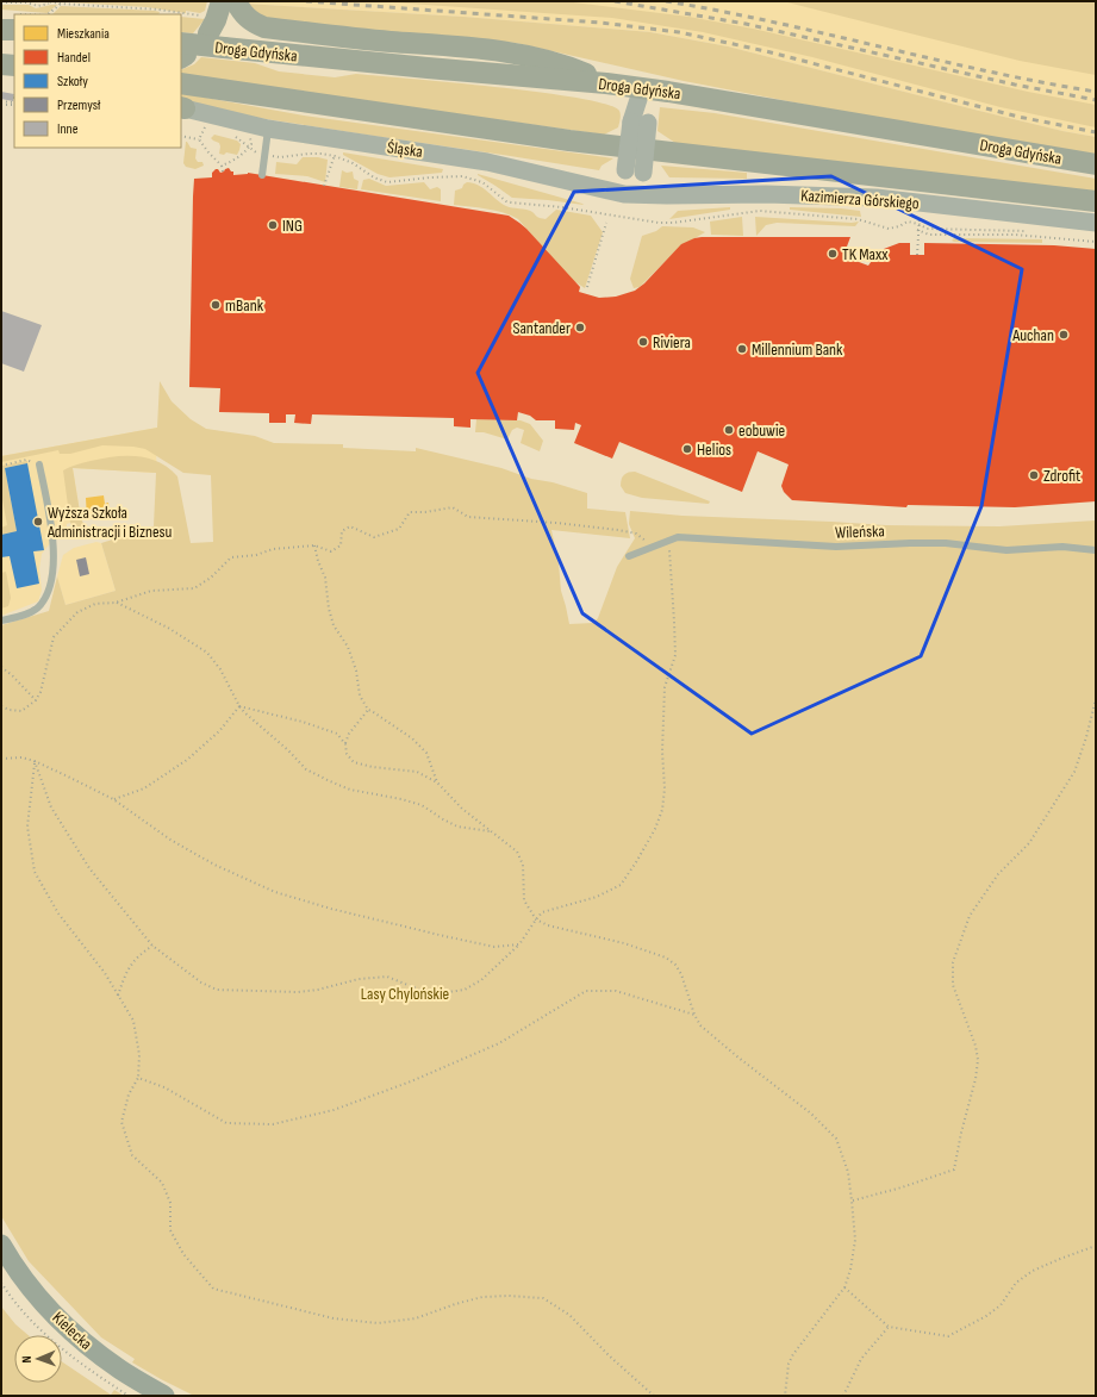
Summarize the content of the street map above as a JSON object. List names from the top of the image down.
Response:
{
  "streets": {
    "main road": ["Droga Gdyńska", "Kielecka"],
    "street": ["Śląska", "Kazimierza Górskiego"],
    "lane": ["Wileńska"]
  },
  "crossings": [
    ["Śląska", "Kazimierza Górskiego"]
  ],
  "parks": ["Lasy Chylońskie"],
  "places": [
    "ING",
    "TK Maxx",
    "mBank",
    "Santander",
    "Auchan",
    "Riviera",
    "Millennium Bank",
    "eobuwie",
    "Helios",
    "Zdrofit",
    "Wyższa Szkoła Administracji i Biznesu"
  ],
  "legend": [
    "Mieszkania",
    "Handel",
    "Szkoły",
    "Przemysł",
    "Inne"
  ],
  "north": "left"
}
